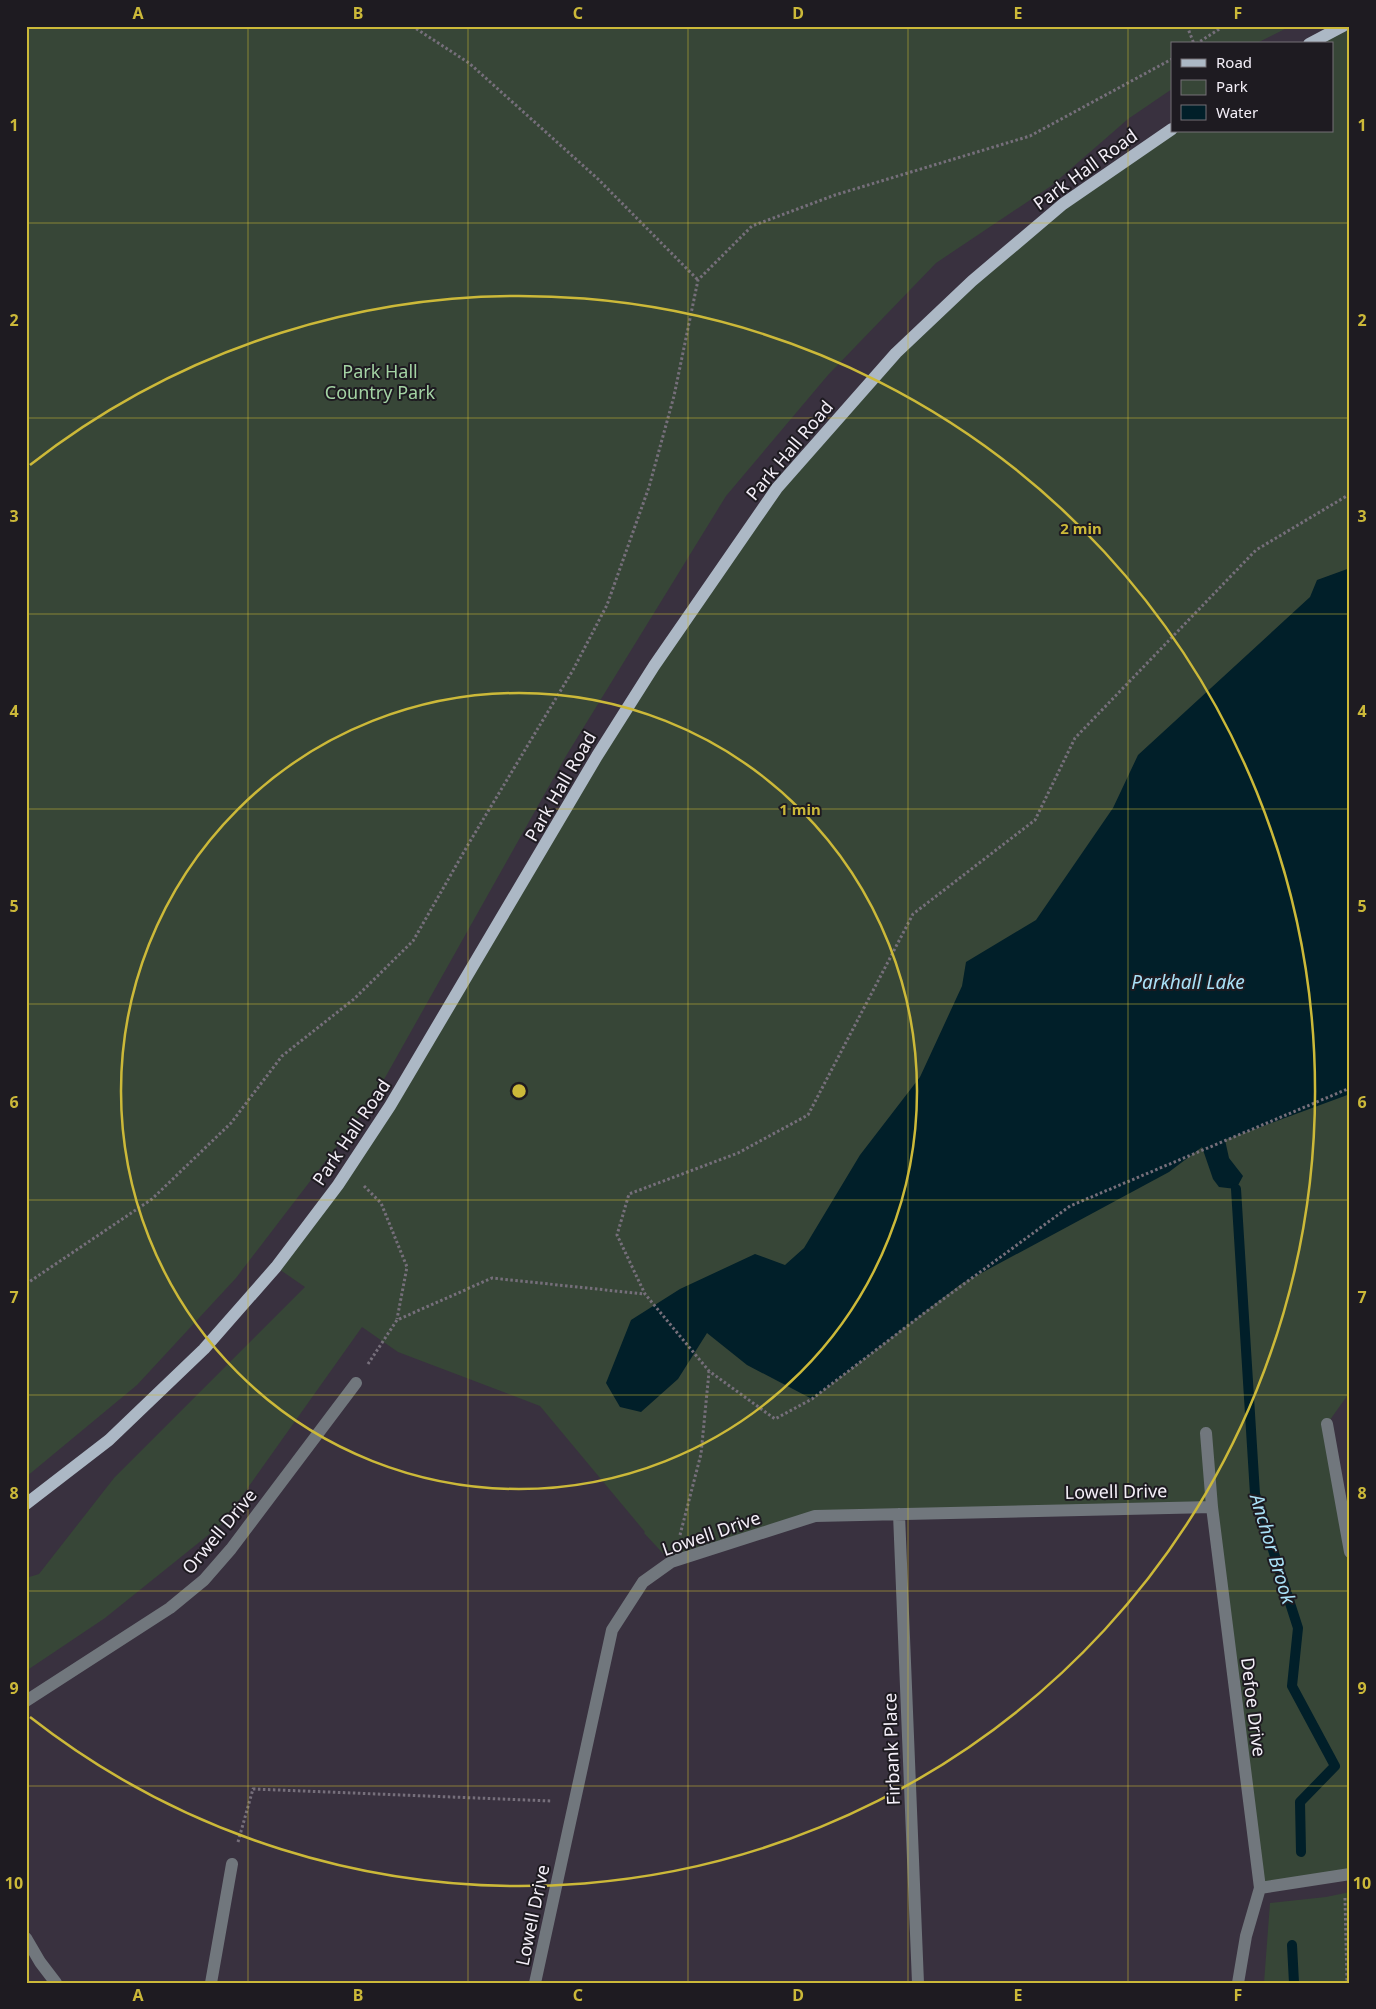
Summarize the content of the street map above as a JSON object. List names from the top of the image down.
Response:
{
  "streets": {
    "main road": ["Park Hall Road"],
    "street": [
      "Lowell Drive",
      "Orwell Drive",
      "Defoe Drive",
      "Firbank Place"
    ]
  },
  "crossings": [
    ["Lowell Drive", "Defoe Drive"],
    ["Lowell Drive", "Firbank Place"]
  ],
  "water": ["Parkhall Lake", "Anchor Brook"],
  "parks": ["Park Hall Country Park"],
  "legend": ["Road", "Park", "Water"],
  "grid": {
    "columns": [
      "A",
      "B",
      "C",
      "D",
      "E",
      "F"
    ],
    "rows": [
      "1",
      "2",
      "3",
      "4",
      "5",
      "6",
      "7",
      "8",
      "9",
      "10"
    ]
  },
  "rings": ["2 min", "1 min"]
}
